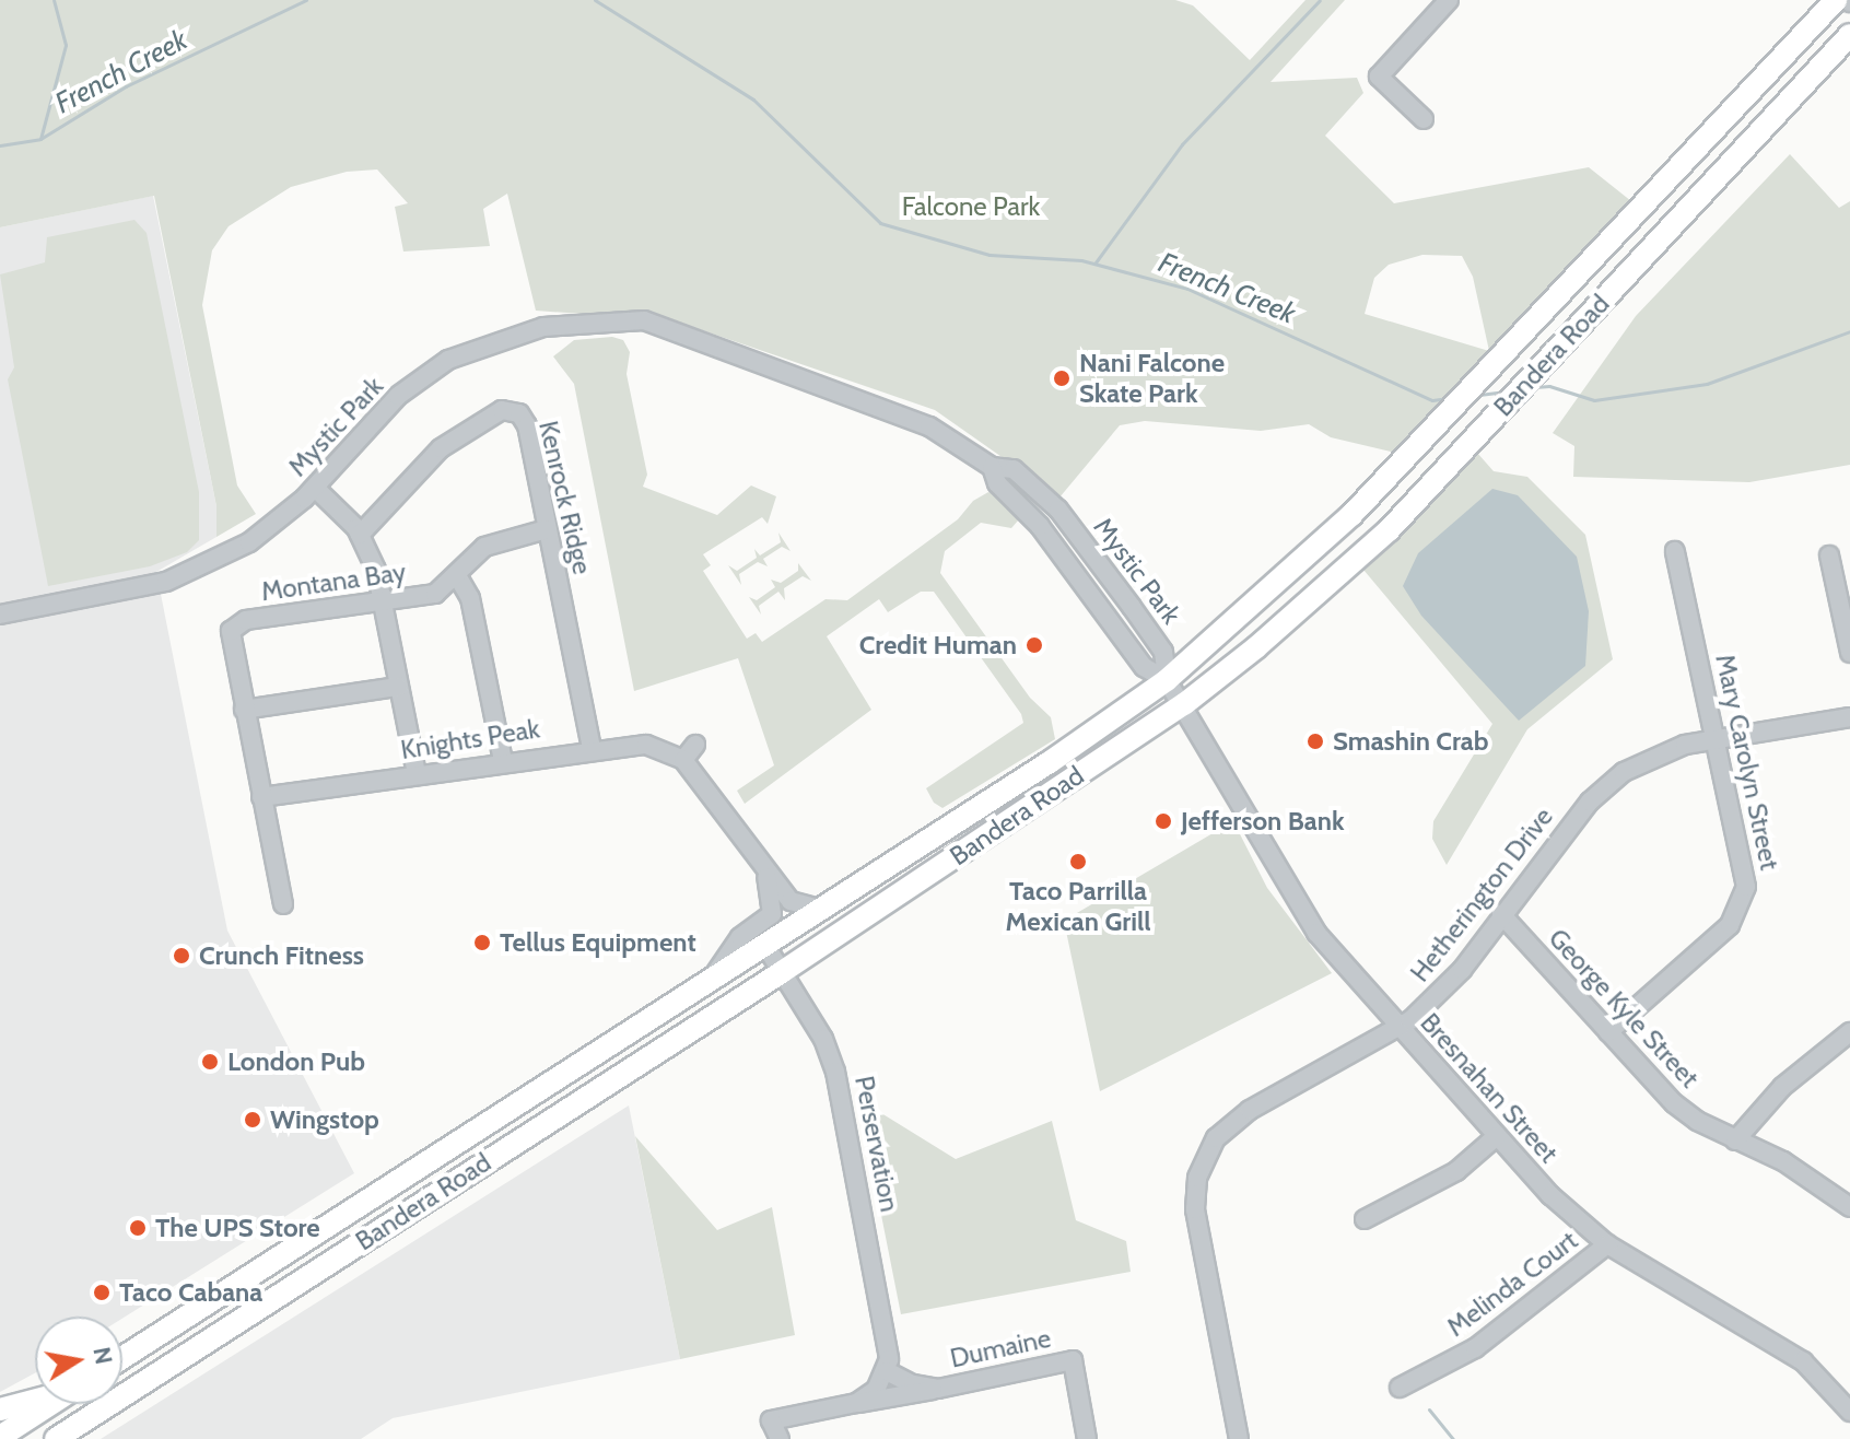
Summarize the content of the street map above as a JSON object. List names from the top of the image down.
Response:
{
  "streets": {
    "main road": ["Bandera Road"],
    "street": [
      "Mystic Park",
      "Kenrock Ridge",
      "Montana Bay",
      "Knights Peak",
      "Mary Carolyn Street",
      "Hetherington Drive",
      "George Kyle Street",
      "Bresnahan Street",
      "Perservation",
      "Melinda Court",
      "Dumaine"
    ]
  },
  "crossings": [
    ["Bandera Road", "Mystic Park"],
    ["Bandera Road", "Bresnahan Street"],
    ["Bandera Road", "Perservation"],
    ["Mystic Park", "Bresnahan Street"],
    ["Kenrock Ridge", "Montana Bay"],
    ["Kenrock Ridge", "Knights Peak"],
    ["Montana Bay", "Knights Peak"],
    ["Mary Carolyn Street", "Hetherington Drive"],
    ["Mary Carolyn Street", "George Kyle Street"],
    ["Hetherington Drive", "George Kyle Street"],
    ["Hetherington Drive", "Bresnahan Street"],
    ["Bresnahan Street", "Melinda Court"],
    ["Perservation", "Dumaine"]
  ],
  "water": ["French Creek"],
  "parks": ["Falcone Park"],
  "places": [
    "Nani Falcone Skate Park",
    "Credit Human",
    "Smashin Crab",
    "Jefferson Bank",
    "Taco Parrilla Mexican Grill",
    "Tellus Equipment",
    "Crunch Fitness",
    "London Pub",
    "Wingstop",
    "The UPS Store",
    "Taco Cabana"
  ],
  "north": "right"
}
